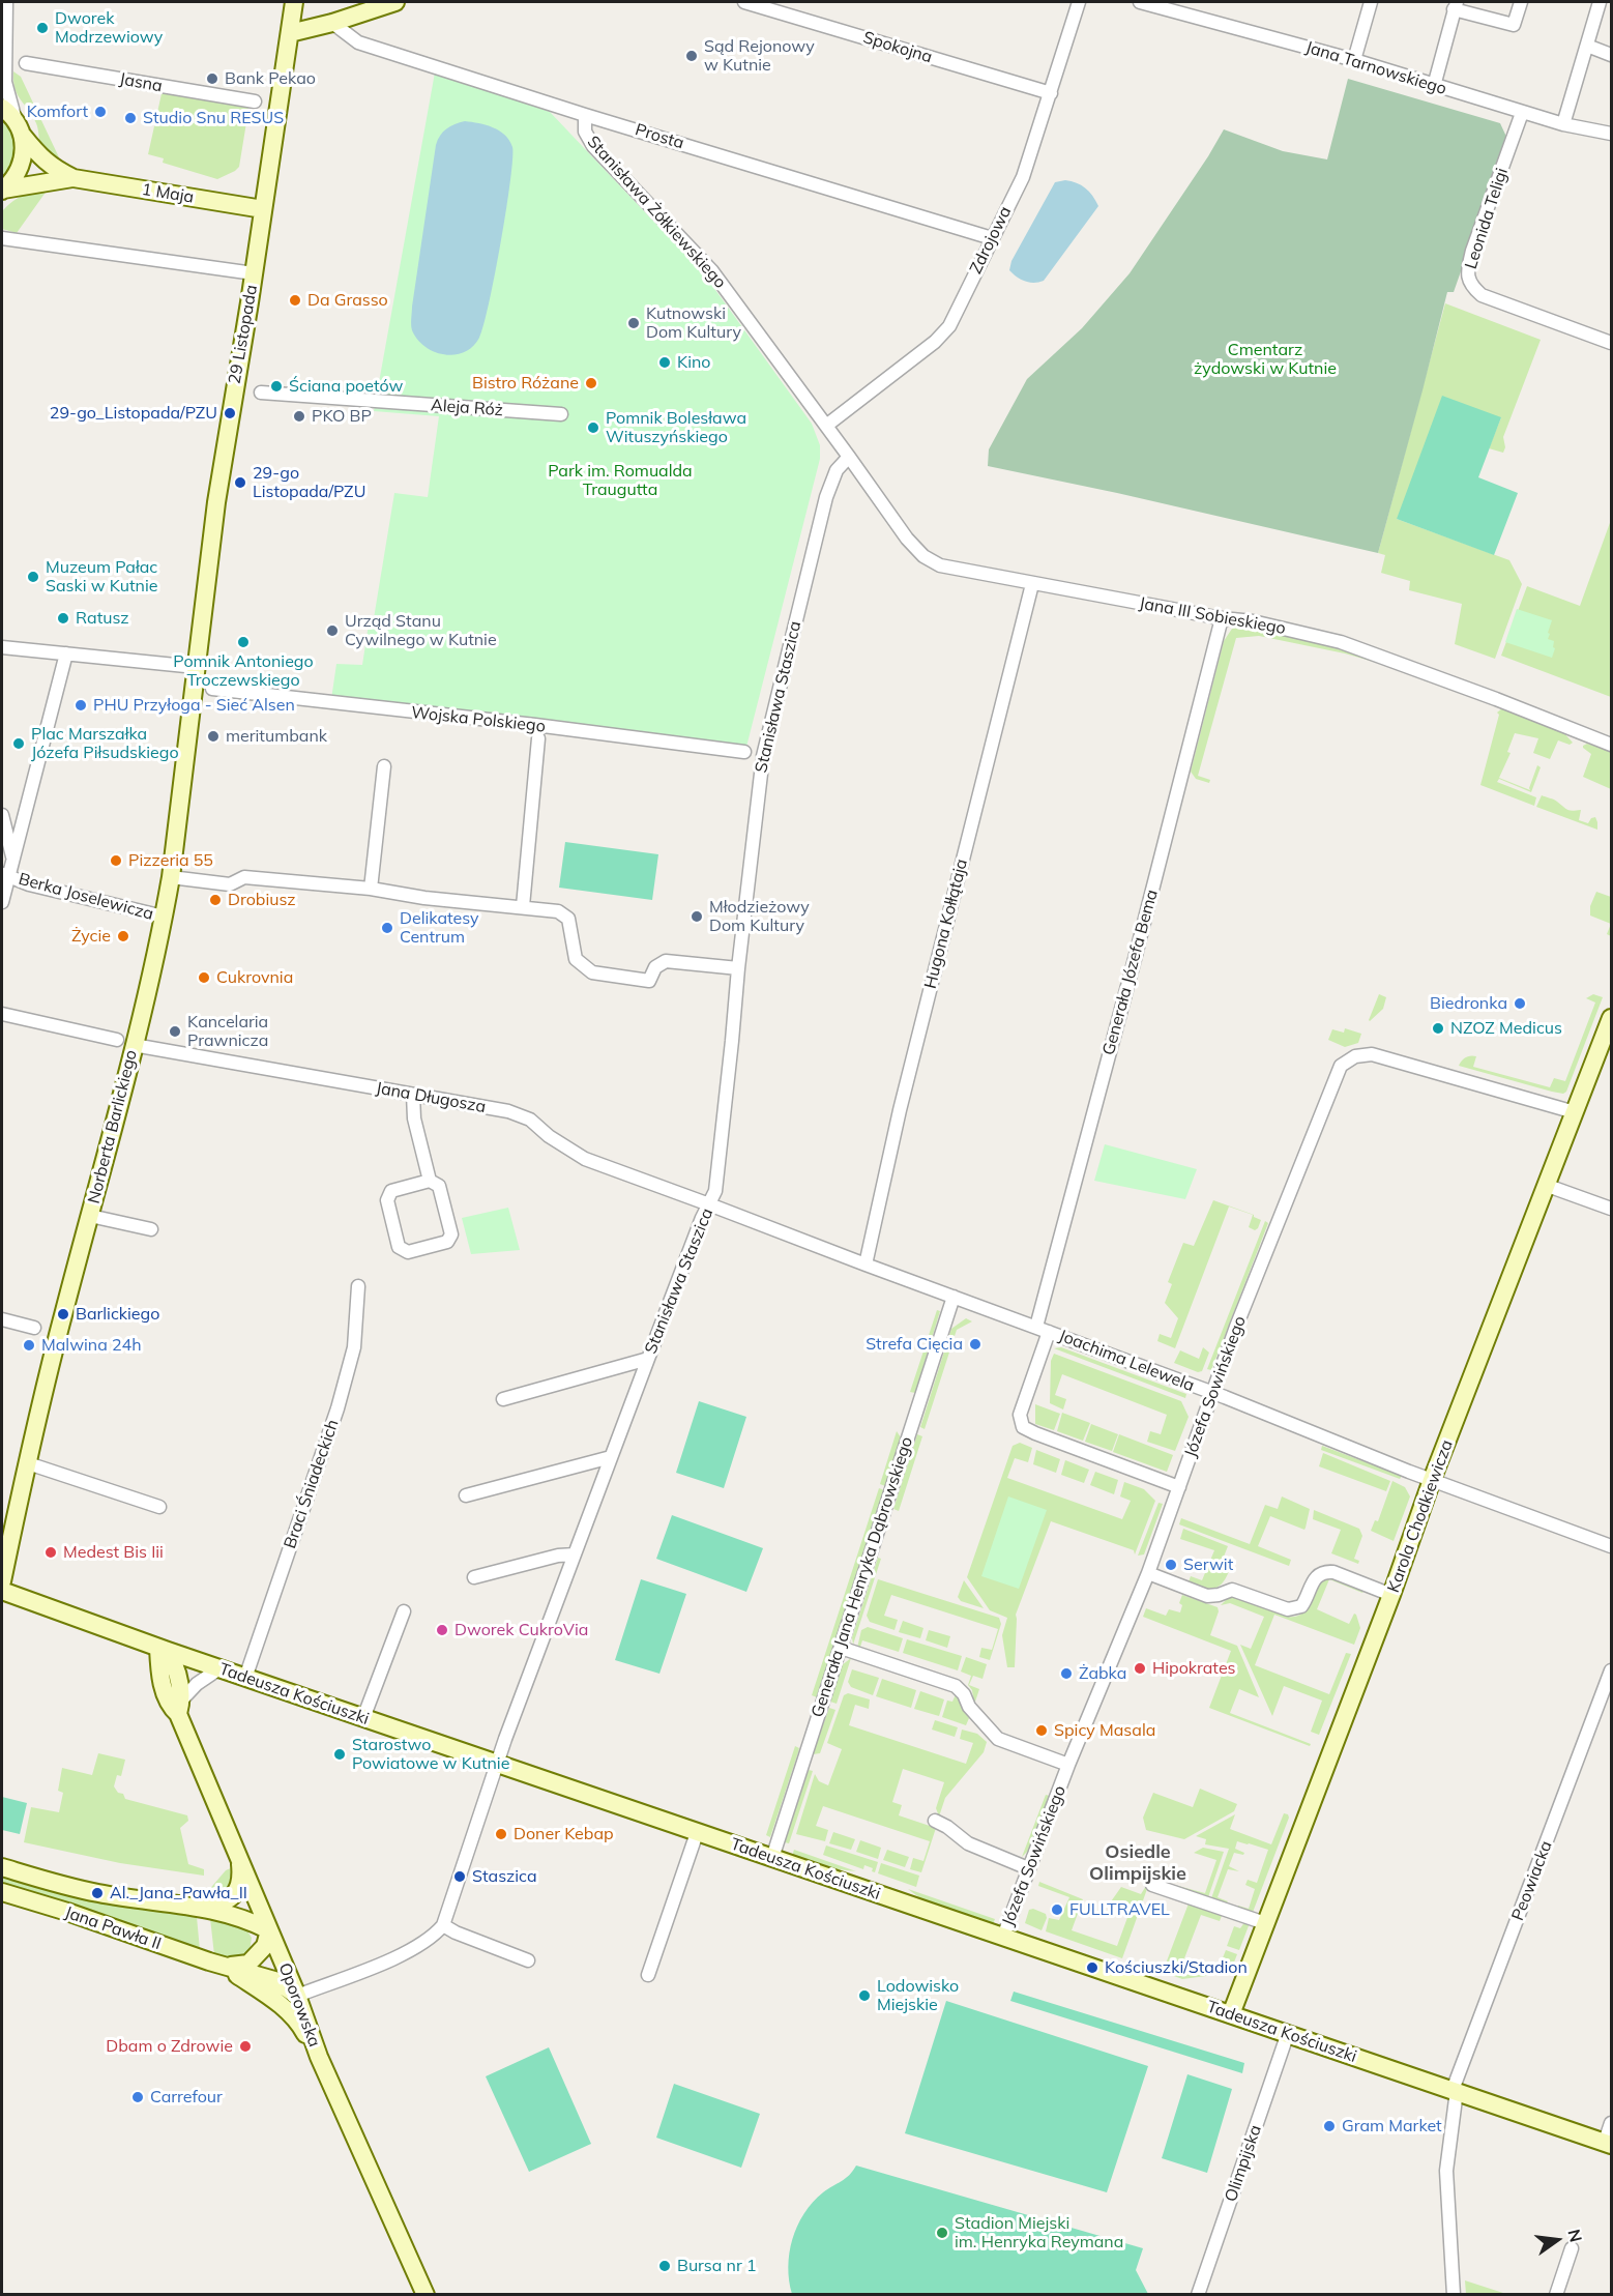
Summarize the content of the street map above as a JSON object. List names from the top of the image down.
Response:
{
  "streets": {
    "street": [
      "Spokojna",
      "Jana Tarnowskiego",
      "Jasna",
      "Prosta",
      "1 Maja",
      "Stanisława Żółkiewskiego",
      "Leonida Teligi",
      "Zdrojowa",
      "29 Listopada",
      "Aleja Róż",
      "Jana III Sobieskiego",
      "Stanisława Staszica",
      "Wojska Polskiego",
      "Berka Joselewicza",
      "Hugona Kołłątaja",
      "Generała Józefa Bema",
      "Jana Długosza",
      "Norberta Barlickiego",
      "Joachima Lelewela",
      "Józefa Sowińskiego",
      "Braci Śniadeckich",
      "Karola Chodkiewicza",
      "Generała Jana Henryka Dąbrowskiego",
      "Tadeusza Kościuszki",
      "Peowiacka",
      "Jana Pawła II",
      "Oporowska",
      "Olimpijska"
    ]
  },
  "crossings": [
    ["Spokojna", "Zdrojowa"],
    ["Jana Tarnowskiego", "Leonida Teligi"],
    ["Prosta", "Stanisława Żółkiewskiego"],
    ["Prosta", "Zdrojowa"],
    ["1 Maja", "29 Listopada"],
    ["Stanisława Żółkiewskiego", "Zdrojowa"],
    ["Stanisława Żółkiewskiego", "Jana III Sobieskiego"],
    ["Stanisława Żółkiewskiego", "Stanisława Staszica"],
    ["29 Listopada", "Norberta Barlickiego"],
    ["Jana III Sobieskiego", "Stanisława Staszica"],
    ["Jana III Sobieskiego", "Hugona Kołłątaja"],
    ["Jana III Sobieskiego", "Generała Józefa Bema"],
    ["Stanisława Staszica", "Jana Długosza"],
    ["Stanisława Staszica", "Joachima Lelewela"],
    ["Stanisława Staszica", "Tadeusza Kościuszki"],
    ["Berka Joselewicza", "Norberta Barlickiego"],
    ["Hugona Kołłątaja", "Joachima Lelewela"],
    ["Generała Józefa Bema", "Joachima Lelewela"],
    ["Jana Długosza", "Norberta Barlickiego"],
    ["Jana Długosza", "Joachima Lelewela"],
    ["Joachima Lelewela", "Józefa Sowińskiego"],
    ["Joachima Lelewela", "Karola Chodkiewicza"],
    ["Joachima Lelewela", "Generała Jana Henryka Dąbrowskiego"],
    ["Józefa Sowińskiego", "Karola Chodkiewicza"],
    ["Józefa Sowińskiego", "Tadeusza Kościuszki"],
    ["Braci Śniadeckich", "Tadeusza Kościuszki"],
    ["Karola Chodkiewicza", "Tadeusza Kościuszki"],
    ["Generała Jana Henryka Dąbrowskiego", "Tadeusza Kościuszki"],
    ["Tadeusza Kościuszki", "Peowiacka"],
    ["Tadeusza Kościuszki", "Oporowska"],
    ["Tadeusza Kościuszki", "Olimpijska"],
    ["Jana Pawła II", "Oporowska"]
  ],
  "districts": ["Osiedle Olimpijskie"],
  "parks": ["Cmentarz żydowski w Kutnie", "Park im. Romualda Traugutta"],
  "places": [
    "Dworek Modrzewiowy",
    "Sąd Rejonowy w Kutnie",
    "Bank Pekao",
    "Komfort",
    "Studio Snu RESUS",
    "Da Grasso",
    "Kutnowski Dom Kultury",
    "Kino",
    "Bistro Różane",
    "Ściana poetów",
    "29-go_Listopada/PZU",
    "PKO BP",
    "Pomnik Bolesława Wituszyńskiego",
    "29-go Listopada/PZU",
    "Muzeum Pałac Saski w Kutnie",
    "Ratusz",
    "Urząd Stanu Cywilnego w Kutnie",
    "Pomnik Antoniego Troczewskiego",
    "PHU Przyłoga - Sieć Alsen",
    "meritumbank",
    "Plac Marszałka Józefa Piłsudskiego",
    "Pizzeria 55",
    "Drobiusz",
    "Młodzieżowy Dom Kultury",
    "Delikatesy Centrum",
    "Życie",
    "Cukrovnia",
    "Biedronka",
    "NZOZ Medicus",
    "Kancelaria Prawnicza",
    "Barlickiego",
    "Strefa Cięcia",
    "Malwina 24h",
    "Medest Bis Iii",
    "Serwit",
    "Dworek CukroVia",
    "Hipokrates",
    "Żabka",
    "Spicy Masala",
    "Starostwo Powiatowe w Kutnie",
    "Doner Kebap",
    "Staszica",
    "Al._Jana_Pawła_II",
    "FULLTRAVEL",
    "Kościuszki/Stadion",
    "Lodowisko Miejskie",
    "Dbam o Zdrowie",
    "Carrefour",
    "Gram Market",
    "Stadion Miejski im. Henryka Reymana",
    "Bursa nr 1"
  ],
  "north": "right"
}
